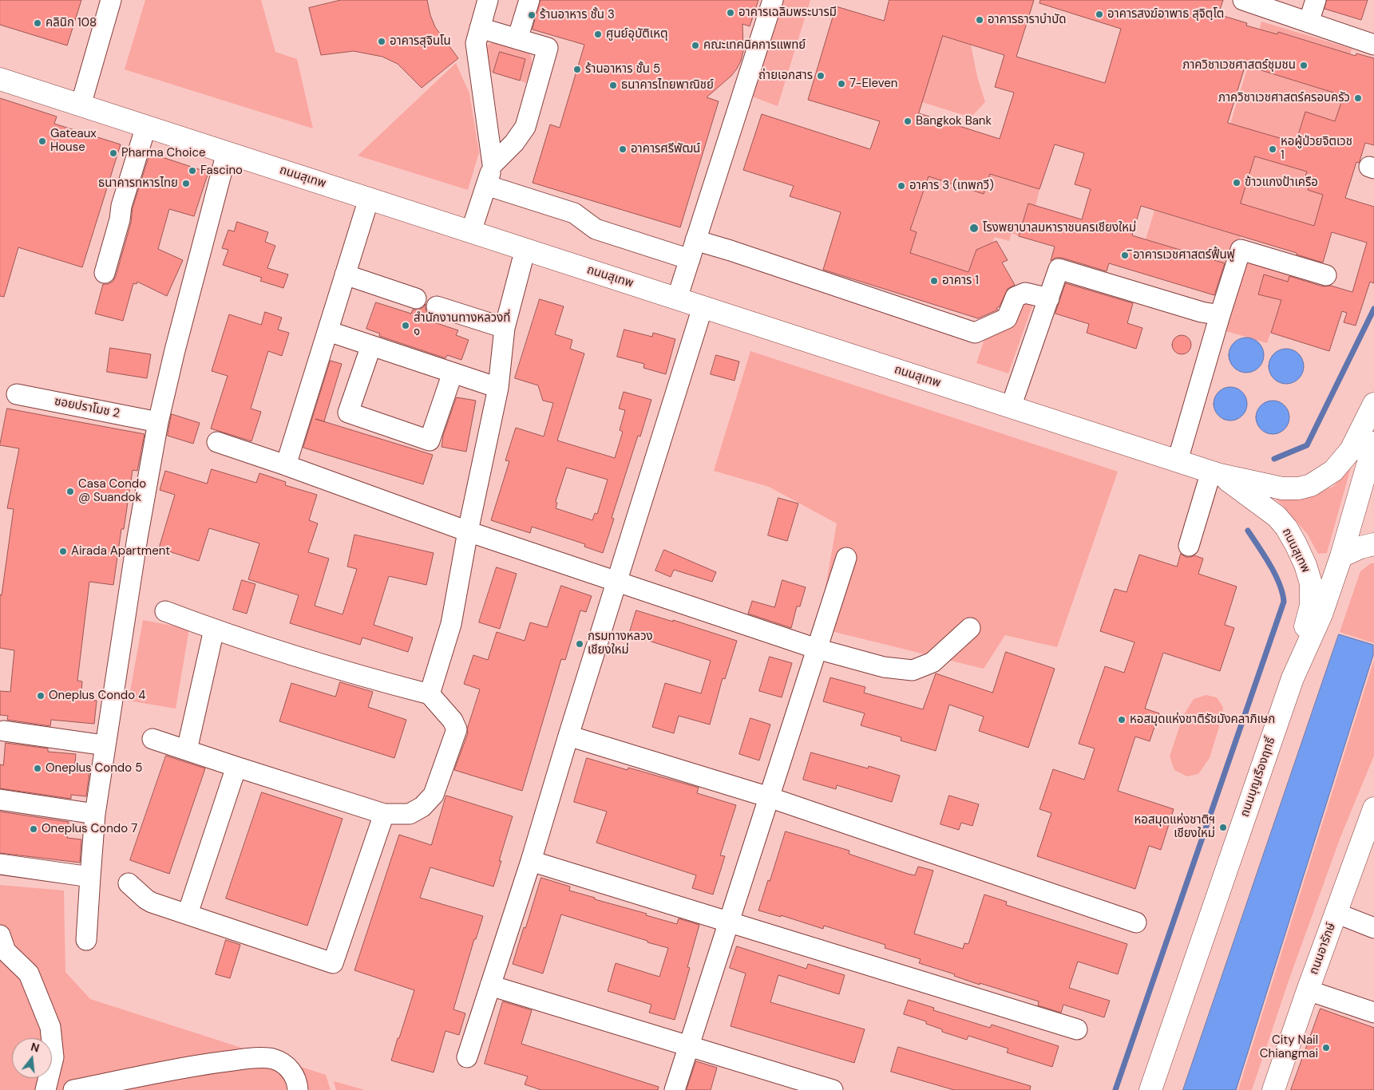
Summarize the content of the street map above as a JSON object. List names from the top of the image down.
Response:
{
  "streets": {
    "main road": ["ถนนสุเทพ", "ถนนบุญเรืองฤทธิ์", "ถนนอารักษ์"],
    "street": ["ซอยปราโมช 2"]
  },
  "crossings": [
    ["ถนนสุเทพ", "ถนนบุญเรืองฤทธิ์"]
  ],
  "places": [
    "อาคารเฉลิมพระบารมี",
    "อาคารสงฆ์อาพาธ สุจิตฺโต",
    "ร้านอาหาร ชั้น 3",
    "อาคารธาราบำบัด",
    "คลินิก 108",
    "ศูนย์อุบัติเหตุ",
    "อาคารสุจินโน",
    "คณะเทคนิคการแพทย์",
    "ภาควิชาเวชศาสตร์ชุมชน",
    "ร้านอาหาร ชั้น 5",
    "ถ่ายเอกสาร",
    "7-Eleven",
    "ธนาคารไทยพาณิชย์",
    "ภาควิชาเวชศาสตร์ครอบครัว",
    "Bangkok Bank",
    "Gateaux House",
    "อาคารศรีพัฒน์",
    "หอผู้ป่วยจิตเวช 1",
    "Pharma Choice",
    "Fascino",
    "ข้าวแกงป้าเครือ",
    "ธนาคารทหารไทย",
    "อาคาร 3 (เทพกวี)",
    "โรงพยาบาลมหาราชนครเชียงใหม่",
    "ิอาคารเวชศาสตร์ฟื้นฟู",
    "อาคาร 1",
    "สำนักงานทางหลวงที่ ๑",
    "Casa Condo @ Suandok",
    "Airada Apartment",
    "กรมทางหลวง เชียงใหม่",
    "Oneplus Condo 4",
    "หอสมุดแห่งชาติรัชมังคลาภิเษก",
    "Oneplus Condo 5",
    "หอสมุดแห่งชาติฯ เชียงใหม่",
    "Oneplus Condo 7",
    "City Nail Chiangmai"
  ],
  "north": "top"
}
